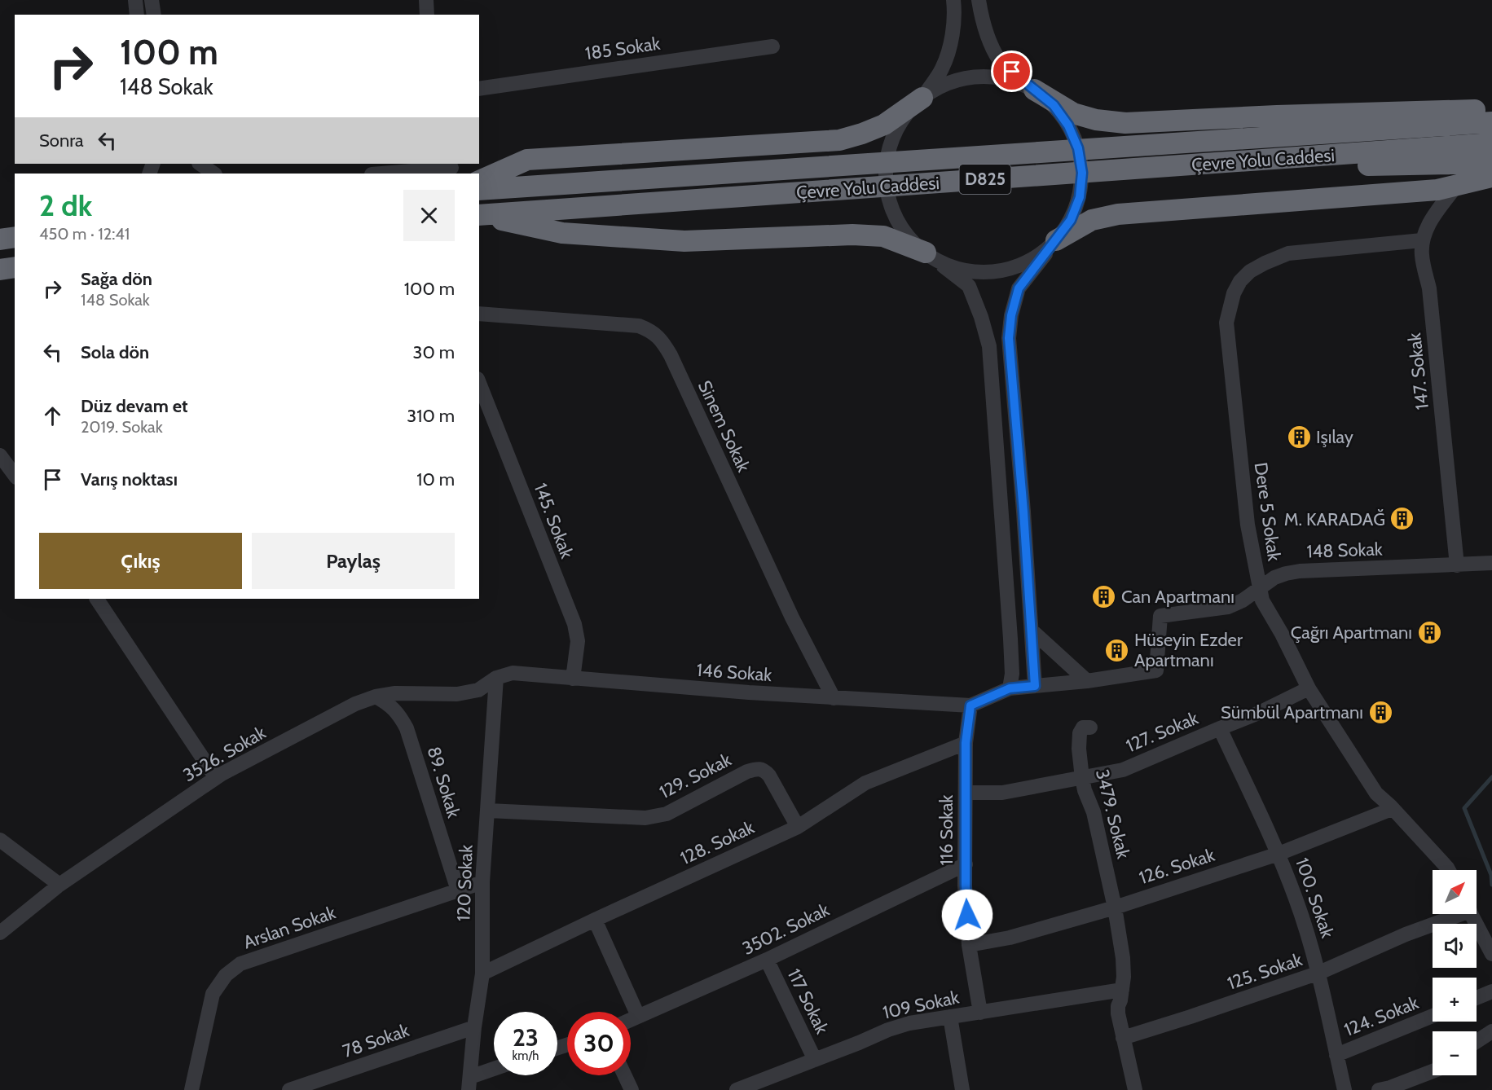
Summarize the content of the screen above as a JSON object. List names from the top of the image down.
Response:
{
  "streets": {
    "highway": ["Çevre Yolu Caddesi", "D825"],
    "street": [
      "185 Sokak",
      "147. Sokak",
      "Sinem Sokak",
      "Dere 5 Sokak",
      "145. Sokak",
      "148 Sokak",
      "146 Sokak",
      "127. Sokak",
      "3526. Sokak",
      "129. Sokak",
      "89. Sokak",
      "3479. Sokak",
      "116 Sokak",
      "128. Sokak",
      "126. Sokak",
      "120 Sokak",
      "100. Sokak",
      "Arslan Sokak",
      "3502. Sokak",
      "125. Sokak",
      "117 Sokak",
      "109 Sokak",
      "124. Sokak",
      "78 Sokak"
    ]
  },
  "crossings": [
    ["147. Sokak", "Dere 5 Sokak"],
    ["147. Sokak", "148 Sokak"],
    ["Sinem Sokak", "146 Sokak"],
    ["Dere 5 Sokak", "148 Sokak"],
    ["Dere 5 Sokak", "127. Sokak"],
    ["Dere 5 Sokak", "126. Sokak"],
    ["145. Sokak", "146 Sokak"],
    ["148 Sokak", "146 Sokak"],
    ["148 Sokak", "116 Sokak"],
    ["146 Sokak", "3526. Sokak"],
    ["146 Sokak", "116 Sokak"],
    ["146 Sokak", "120 Sokak"],
    ["127. Sokak", "3479. Sokak"],
    ["127. Sokak", "116 Sokak"],
    ["127. Sokak", "100. Sokak"],
    ["3526. Sokak", "89. Sokak"],
    ["3526. Sokak", "120 Sokak"],
    ["129. Sokak", "128. Sokak"],
    ["129. Sokak", "120 Sokak"],
    ["89. Sokak", "Arslan Sokak"],
    ["3479. Sokak", "126. Sokak"],
    ["3479. Sokak", "125. Sokak"],
    ["3479. Sokak", "109 Sokak"],
    ["116 Sokak", "128. Sokak"],
    ["116 Sokak", "126. Sokak"],
    ["116 Sokak", "3502. Sokak"],
    ["116 Sokak", "109 Sokak"],
    ["128. Sokak", "120 Sokak"],
    ["126. Sokak", "100. Sokak"],
    ["120 Sokak", "Arslan Sokak"],
    ["120 Sokak", "78 Sokak"],
    ["100. Sokak", "125. Sokak"],
    ["100. Sokak", "124. Sokak"],
    ["3502. Sokak", "117 Sokak"],
    ["117 Sokak", "109 Sokak"]
  ],
  "places": {
    "building": [
      "Işılay",
      "M. KARADAĞ",
      "Can Apartmanı",
      "Çağrı Apartmanı",
      "Hüseyin Ezder Apartmanı",
      "Sümbül Apartmanı"
    ]
  },
  "north": "top right",
  "page": {
    "turn": ["100 m", "148 Sokak"],
    "then": "Sonra",
    "heading": ["2 dk", "450 m · 12:41"],
    "list": [
      {
        "name": "Sağa dön",
        "note": "148 Sokak",
        "value": "100 m"
      },
      {
        "name": "Sola dön",
        "value": "30 m"
      },
      {
        "name": "Düz devam et",
        "note": "2019. Sokak",
        "value": "310 m"
      },
      {
        "name": "Varış noktası",
        "value": "10 m"
      }
    ],
    "buttons": ["Çıkış", "Paylaş"],
    "map_buttons": ["+", "−"],
    "speed": "23 km/h",
    "limit": "30"
  }
}
